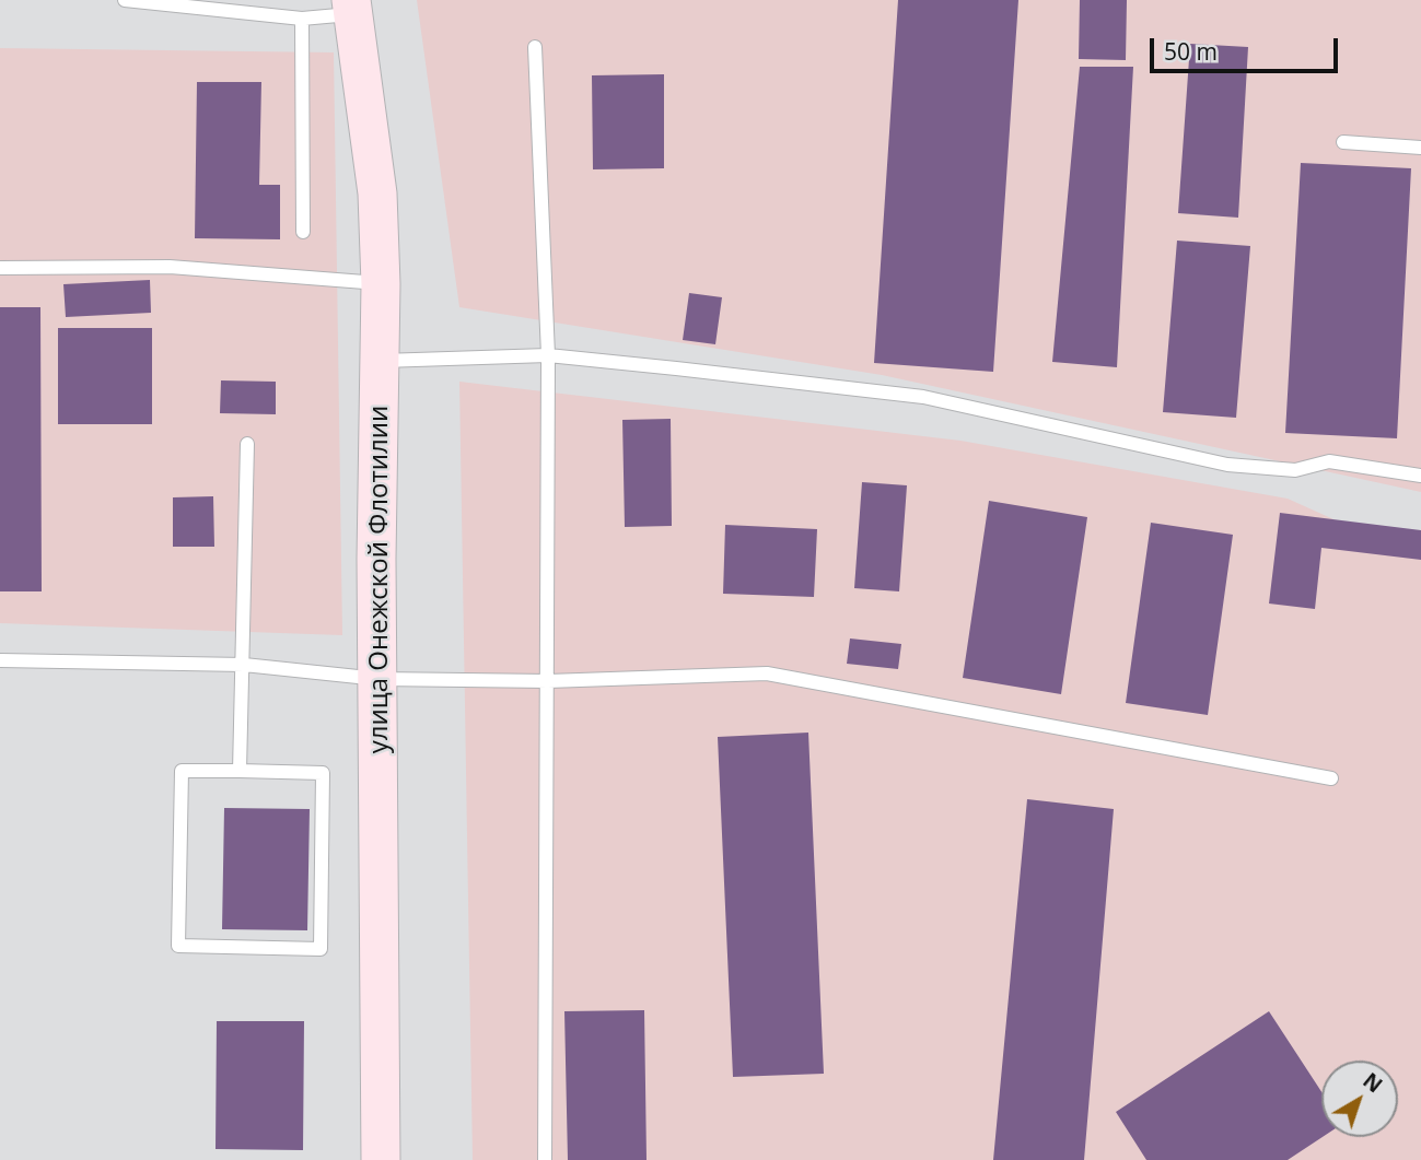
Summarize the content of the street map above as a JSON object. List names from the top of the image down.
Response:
{
  "streets": {
    "main road": ["улица Онежской Флотилии"]
  },
  "scale_bar": "50 m",
  "north": "top right"
}
